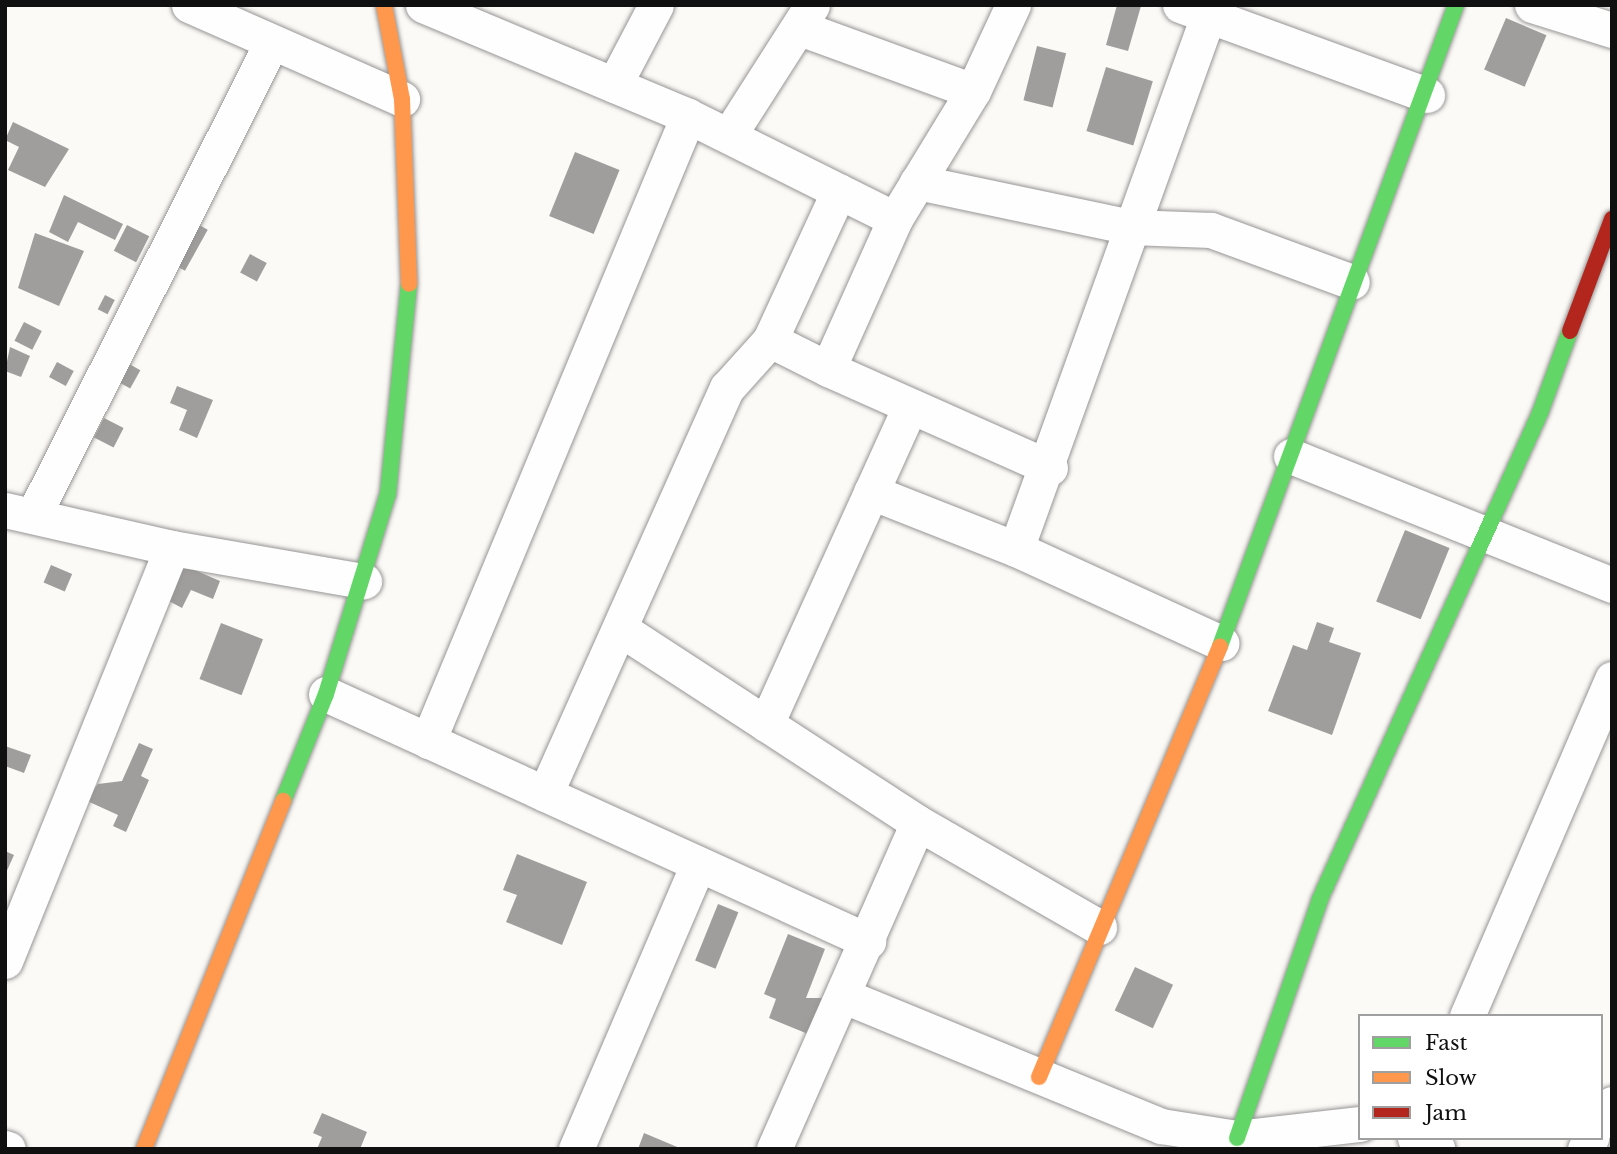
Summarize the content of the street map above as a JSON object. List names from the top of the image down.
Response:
{
  "legend": ["Fast", "Slow", "Jam"]
}
